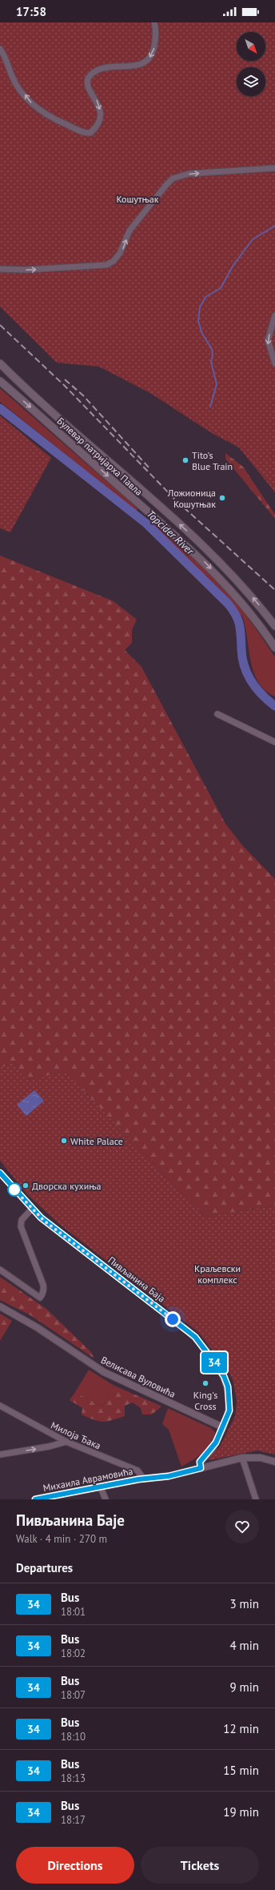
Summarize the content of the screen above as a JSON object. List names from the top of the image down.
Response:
{
  "streets": {
    "main road": ["Булевар патријарха Павла"],
    "street": [
      "Пивљанина Баја",
      "Велисава Вуловића",
      "Милоја Ђака",
      "Михаила Аврамовића"
    ]
  },
  "crossings": [
    ["Пивљанина Баја", "Велисава Вуловића"],
    ["Пивљанина Баја", "Михаила Аврамовића"],
    ["Милоја Ђака", "Михаила Аврамовића"]
  ],
  "water": ["Topcider River"],
  "parks": ["Кошутњак", "Краљевски комплекс"],
  "places": [
    "Tito's Blue Train",
    "Ложионица Кошутњак",
    "White Palace",
    "Дворска кухиња",
    "King's Cross"
  ],
  "lines": ["bus line 34"],
  "north": "bottom right",
  "page": {
    "status": "17:58",
    "on_map": "34",
    "heading": [
      ["Пивљанина Баје", "Walk · 4 min · 270 m"],
      "Departures"
    ],
    "list": [
      {
        "mark": "34",
        "name": "Bus",
        "note": "18:01",
        "value": "3 min"
      },
      {
        "mark": "34",
        "name": "Bus",
        "note": "18:02",
        "value": "4 min"
      },
      {
        "mark": "34",
        "name": "Bus",
        "note": "18:07",
        "value": "9 min"
      },
      {
        "mark": "34",
        "name": "Bus",
        "note": "18:10",
        "value": "12 min"
      },
      {
        "mark": "34",
        "name": "Bus",
        "note": "18:13",
        "value": "15 min"
      },
      {
        "mark": "34",
        "name": "Bus",
        "note": "18:17",
        "value": "19 min"
      }
    ],
    "buttons": ["Directions", "Tickets"]
  }
}
